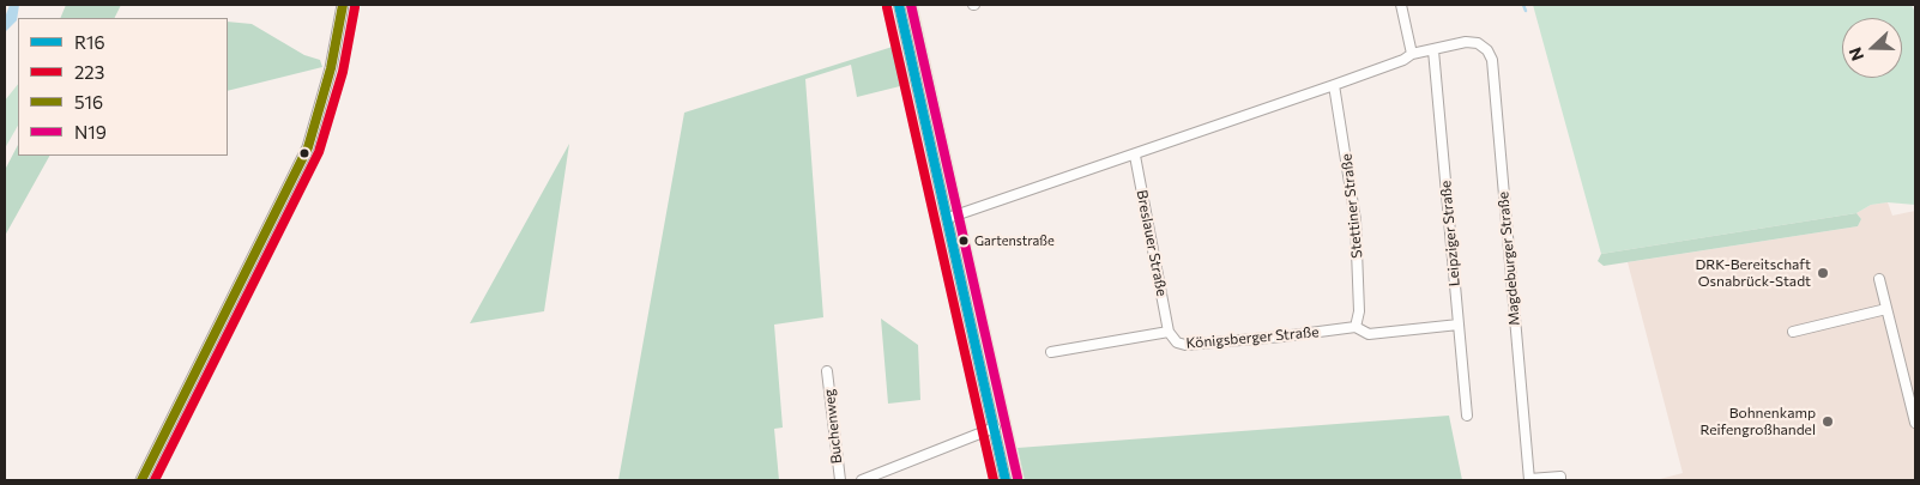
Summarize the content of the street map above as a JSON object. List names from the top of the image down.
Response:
{
  "streets": {
    "street": [
      "Stettiner Straße",
      "Leipziger Straße",
      "Breslauer Straße",
      "Magdeburger Straße",
      "Königsberger Straße",
      "Buchenweg"
    ]
  },
  "crossings": [
    ["Stettiner Straße", "Königsberger Straße"],
    ["Leipziger Straße", "Magdeburger Straße"],
    ["Leipziger Straße", "Königsberger Straße"],
    ["Breslauer Straße", "Königsberger Straße"]
  ],
  "places": ["Gartenstraße", "DRK-Bereitschaft Osnabrück-Stadt", "Bohnenkamp Reifengroßhandel"],
  "lines": [
    "transit line R16",
    "transit line 516",
    "transit line N19",
    "transit line 223"
  ],
  "legend": [
    "R16",
    "223",
    "516",
    "N19"
  ],
  "north": "left"
}
